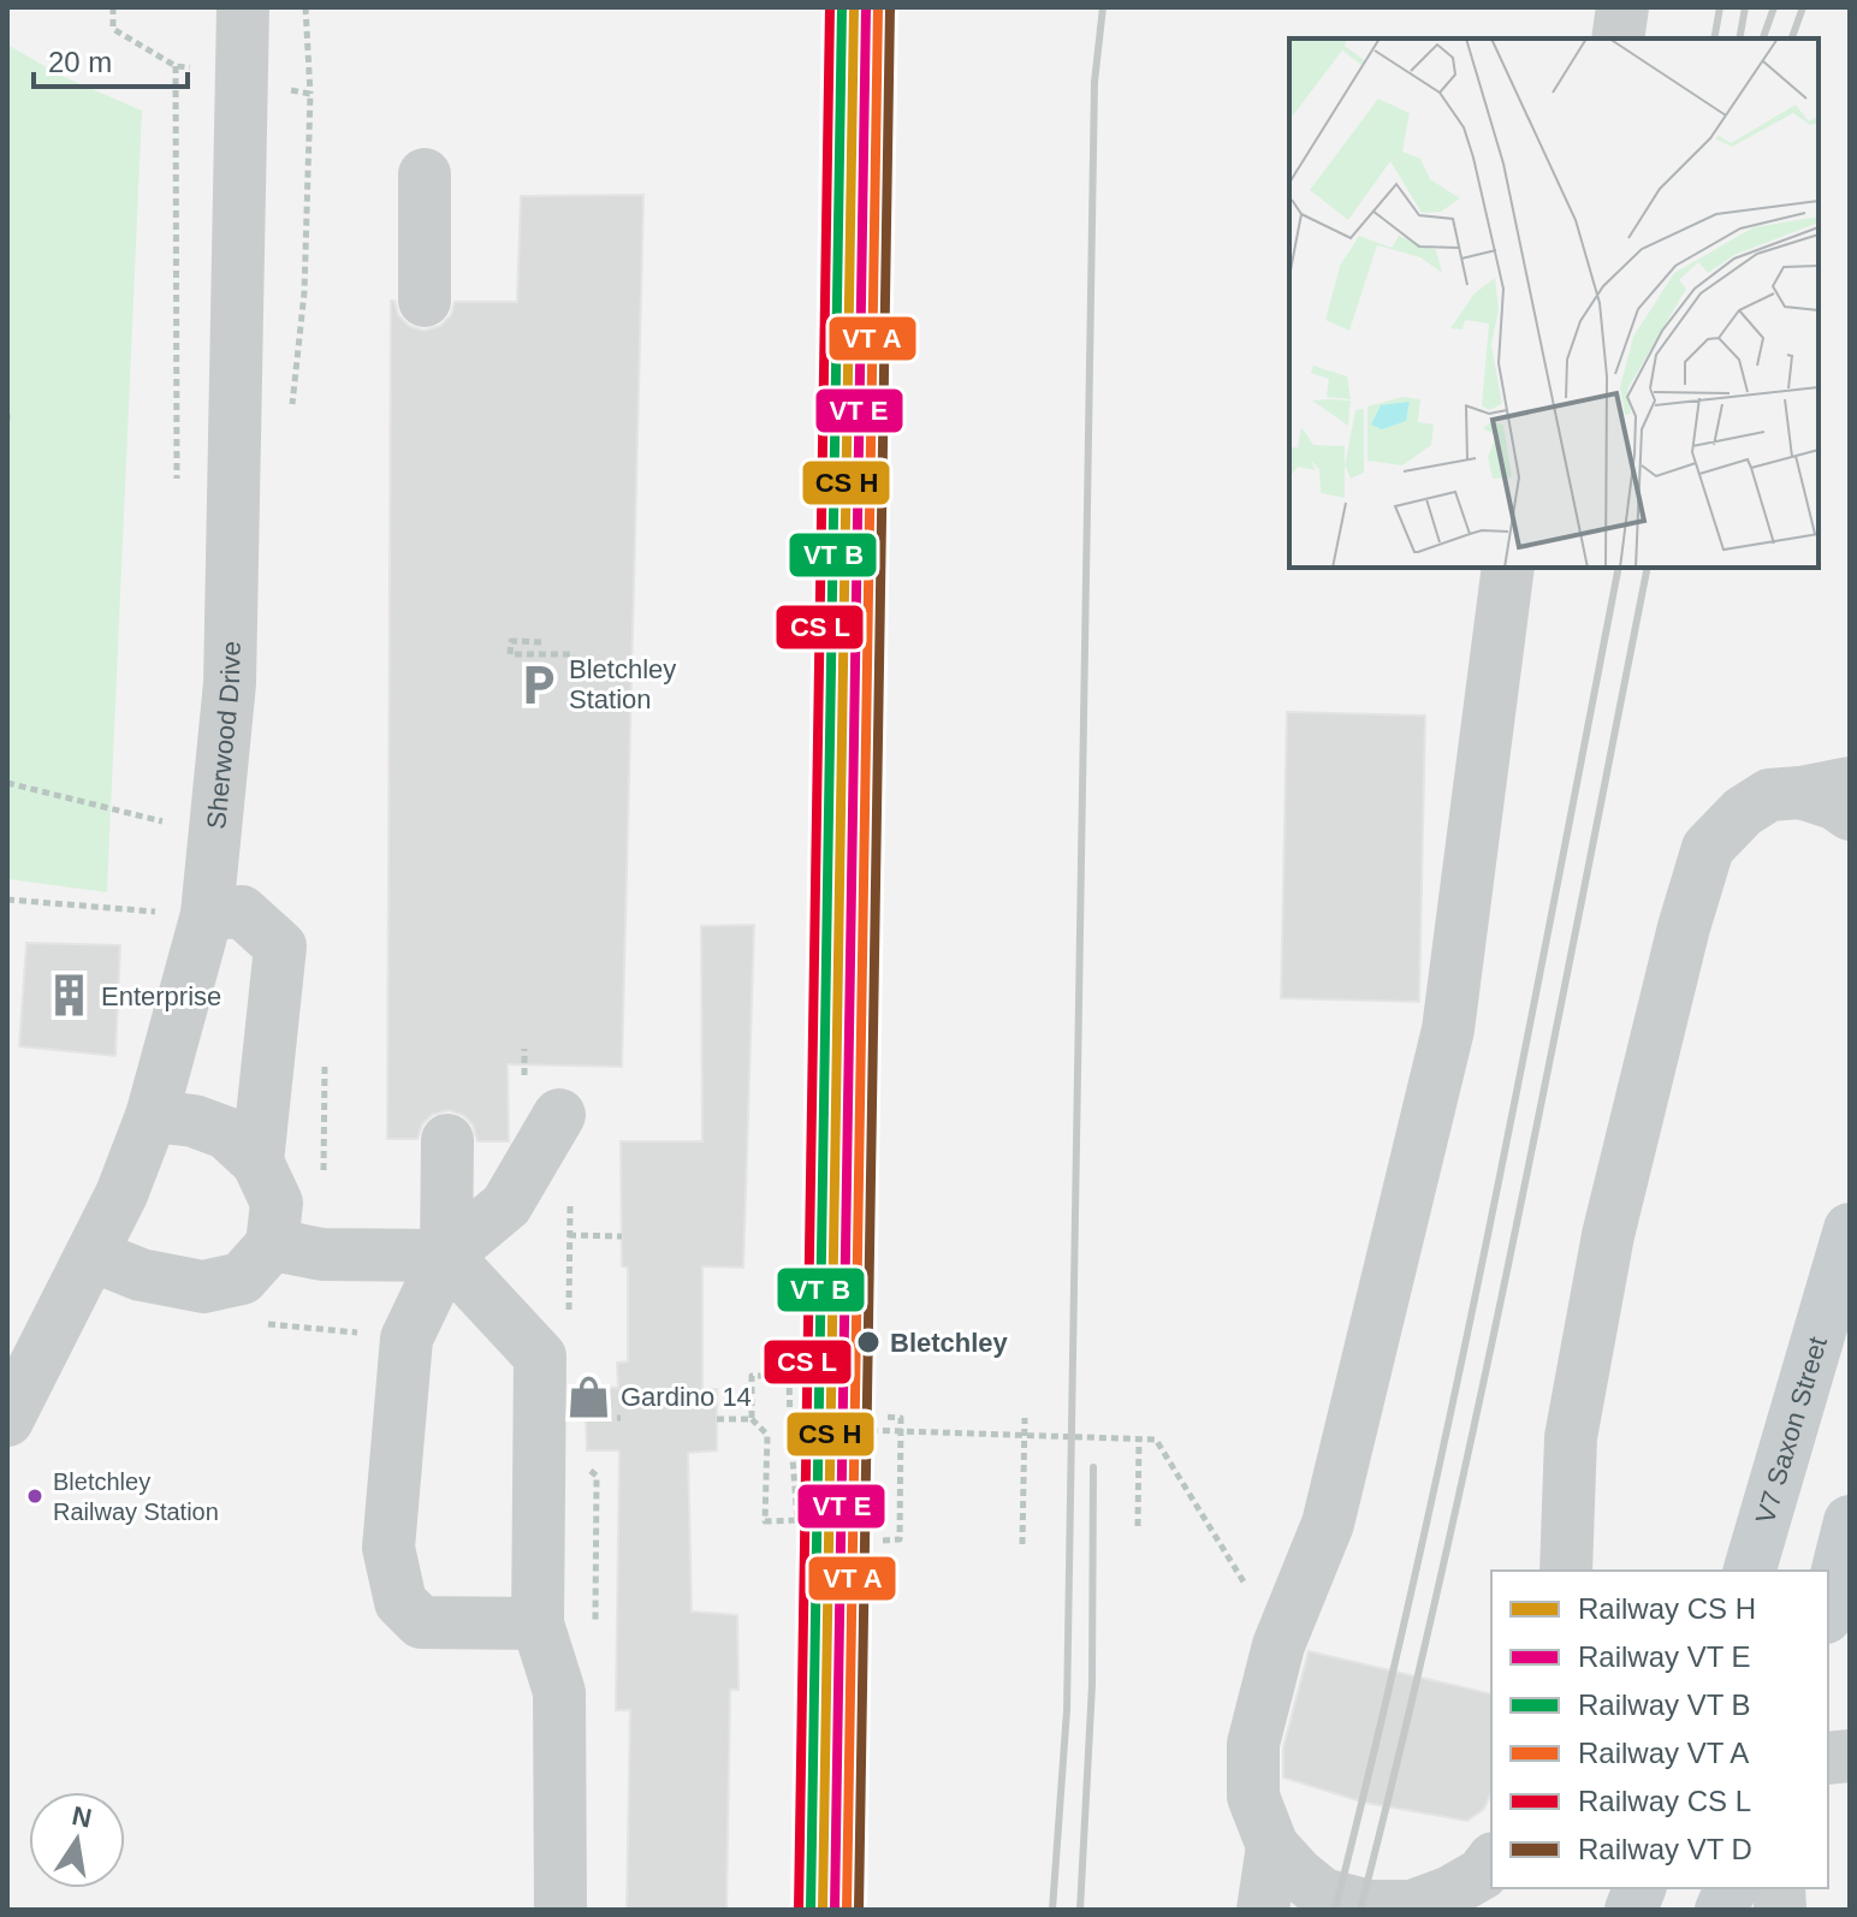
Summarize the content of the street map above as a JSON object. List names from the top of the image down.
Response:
{
  "streets": {
    "main road": ["V7 Saxon Street"],
    "street": ["Sherwood Drive"]
  },
  "places": {
    "parking": ["Bletchley Station"],
    "building": ["Enterprise"],
    "other": ["Bletchley", "Bletchley Railway Station"],
    "shop": ["Gardino 14"]
  },
  "legend": [
    "Railway CS H",
    "Railway VT E",
    "Railway VT B",
    "Railway VT A",
    "Railway CS L",
    "Railway VT D"
  ],
  "scale_bar": "20 m",
  "north": "top"
}
